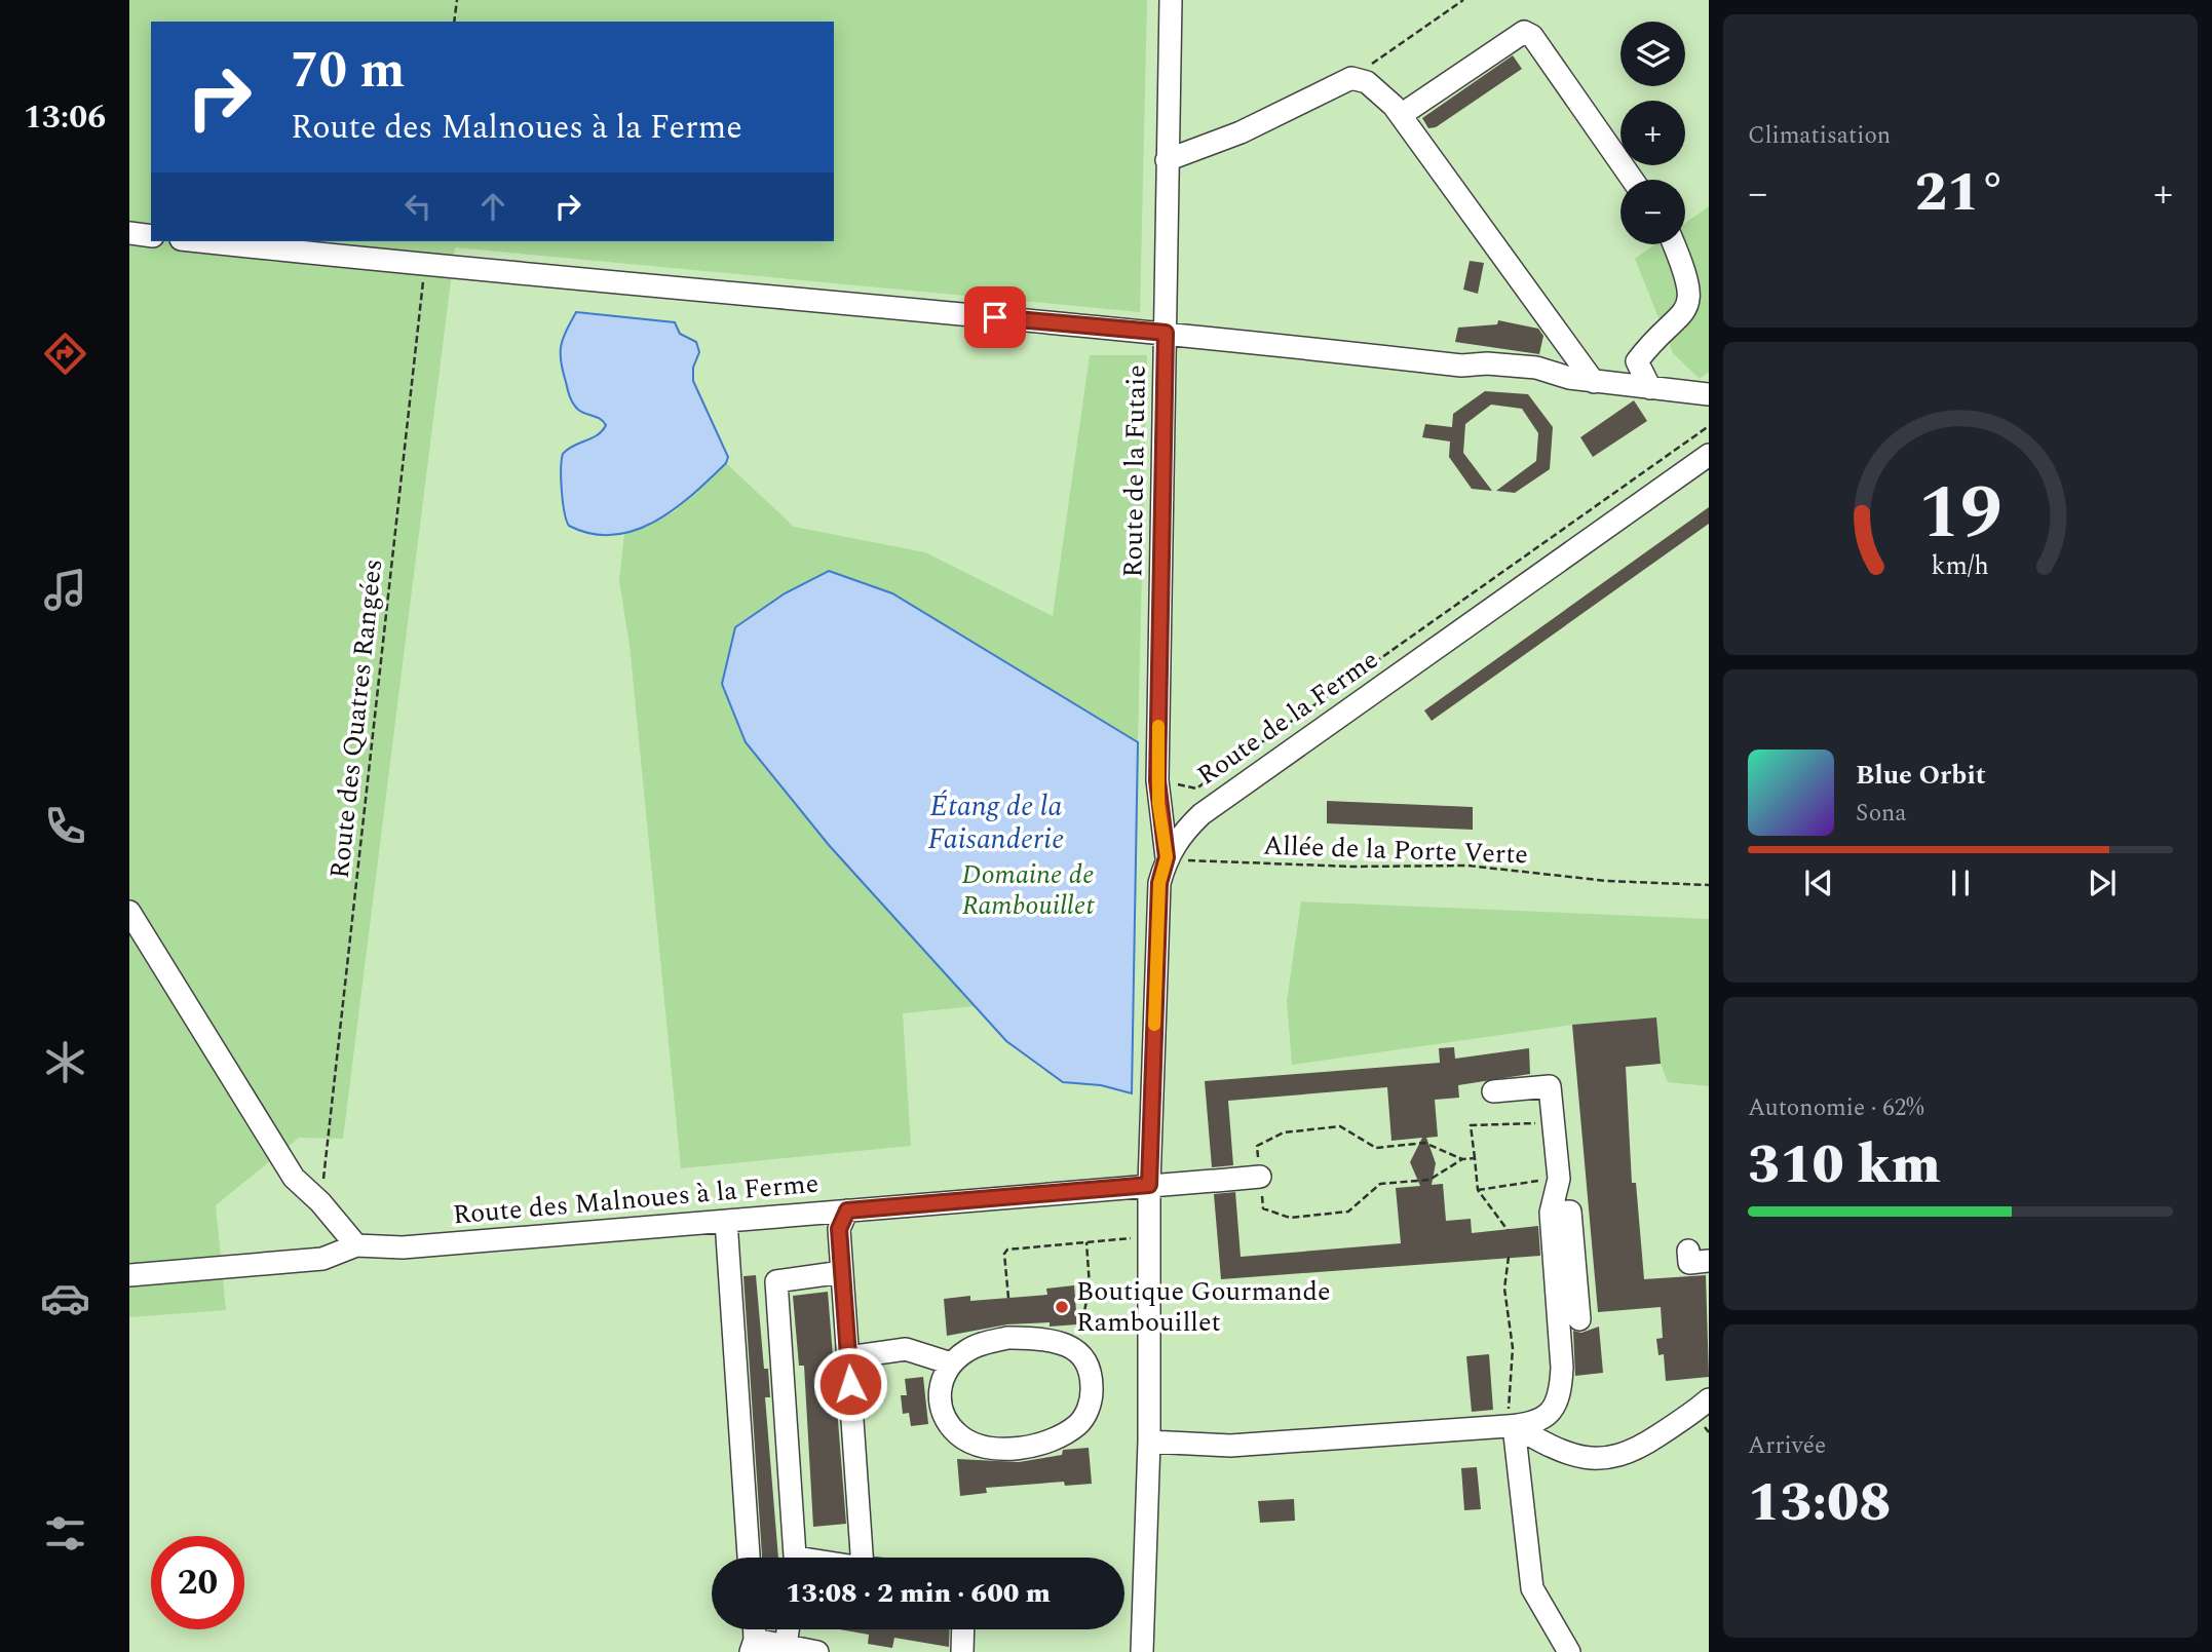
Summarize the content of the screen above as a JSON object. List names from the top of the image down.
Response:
{
  "streets": {
    "street": ["Route de la Futaie", "Route de la Ferme", "Route des Malnoues à la Ferme"],
    "path": ["Route des Quatres Rangées", "Allée de la Porte Verte"]
  },
  "crossings": [
    ["Route de la Futaie", "Route de la Ferme"],
    ["Route de la Futaie", "Allée de la Porte Verte"],
    ["Route de la Ferme", "Allée de la Porte Verte"],
    ["Route de la Ferme", "Route des Malnoues à la Ferme"]
  ],
  "water": ["Étang de la Faisanderie"],
  "parks": ["Domaine de Rambouillet"],
  "places": ["Boutique Gourmande Rambouillet"],
  "page": {
    "tabs": "13:06",
    "tile": [
      "Climatisation",
      ["Autonomie · 62%", "310 km"],
      ["Arrivée", "13:08"]
    ],
    "map_buttons": ["+", "−"],
    "turn": ["70 m", "Route des Malnoues à la Ferme"],
    "heat": ["−", "21°", "+"],
    "song": ["Blue Orbit", "Sona"],
    "limit": "20",
    "trip": "13:08 · 2 min · 600 m",
    "gauge": ["19", "km/h"]
  }
}
